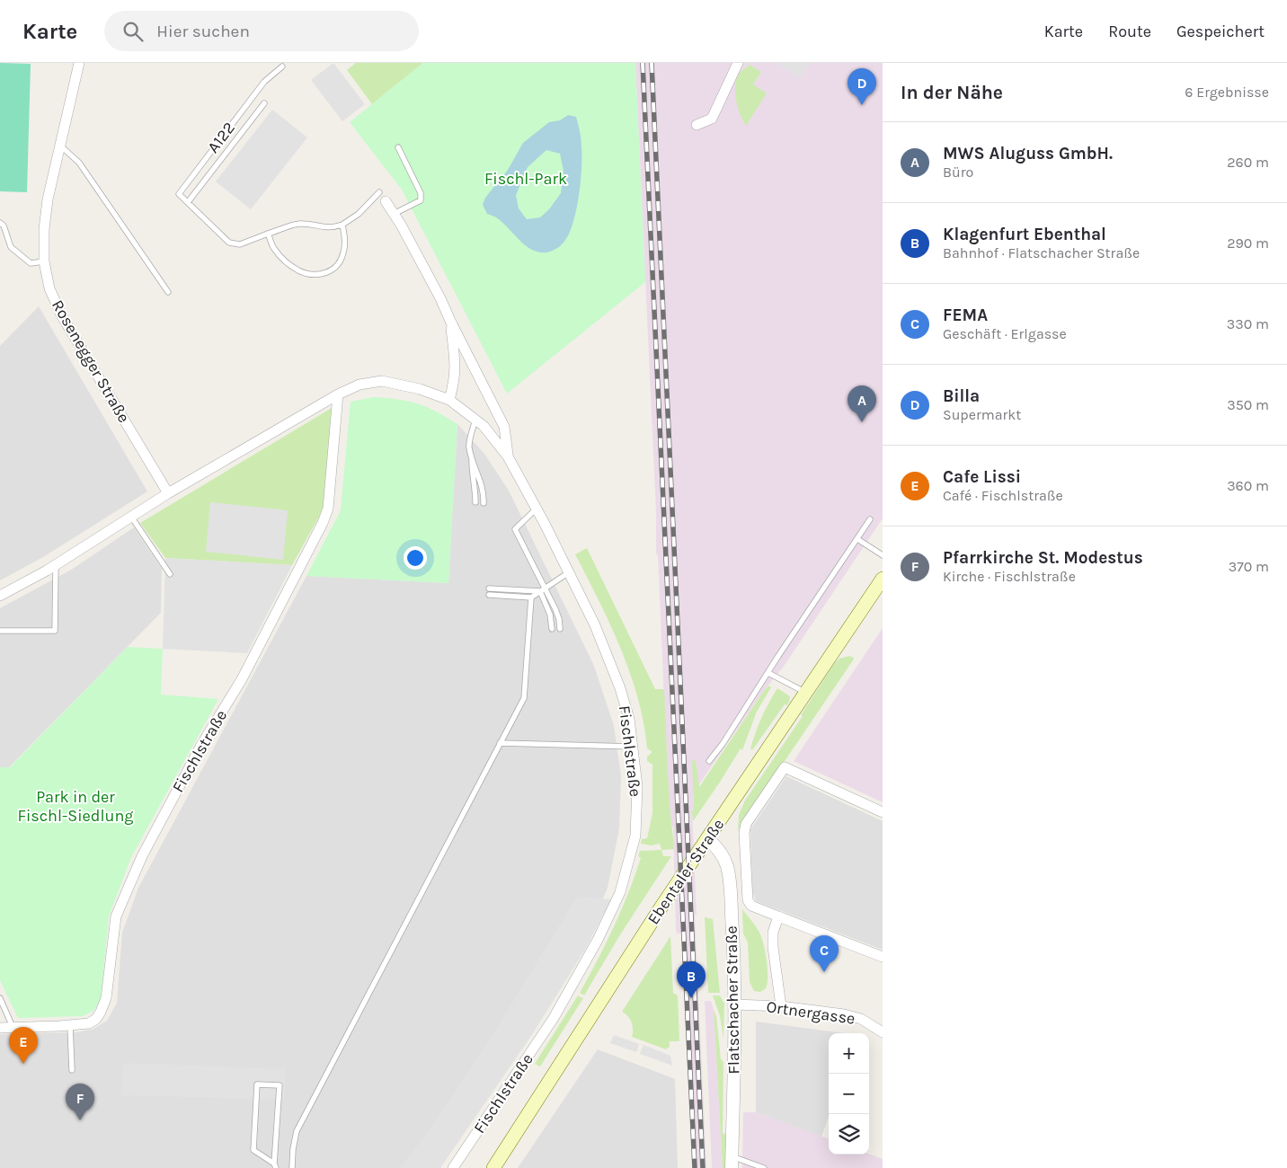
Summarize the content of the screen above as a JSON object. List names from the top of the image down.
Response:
{
  "streets": {
    "main road": ["Ebentaler Straße"],
    "street": [
      "Rosenegger Straße",
      "Fischlstraße",
      "Flatschacher Straße",
      "Ortnergasse"
    ],
    "lane": ["A122"]
  },
  "crossings": [
    ["Rosenegger Straße", "Fischlstraße"],
    ["Ebentaler Straße", "Flatschacher Straße"],
    ["Flatschacher Straße", "Ortnergasse"]
  ],
  "parks": ["Fischl-Park", "Park in der Fischl-Siedlung"],
  "page": {
    "header": "Karte",
    "search": "Hier suchen",
    "nav": ["Karte", "Route", "Gespeichert"],
    "heading": ["In der Nähe", "6 Ergebnisse"],
    "pins": [
      "D",
      "A",
      "C",
      "B",
      "E",
      "F"
    ],
    "list": [
      {
        "mark": "A",
        "name": "MWS Aluguss GmbH.",
        "note": "Büro",
        "value": "260 m"
      },
      {
        "mark": "B",
        "name": "Klagenfurt Ebenthal",
        "note": "Bahnhof · Flatschacher Straße",
        "value": "290 m"
      },
      {
        "mark": "C",
        "name": "FEMA",
        "note": "Geschäft · Erlgasse",
        "value": "330 m"
      },
      {
        "mark": "D",
        "name": "Billa",
        "note": "Supermarkt",
        "value": "350 m"
      },
      {
        "mark": "E",
        "name": "Cafe Lissi",
        "note": "Café · Fischlstraße",
        "value": "360 m"
      },
      {
        "mark": "F",
        "name": "Pfarrkirche St. Modestus",
        "note": "Kirche · Fischlstraße",
        "value": "370 m"
      }
    ],
    "map_buttons": ["+", "−"]
  }
}
